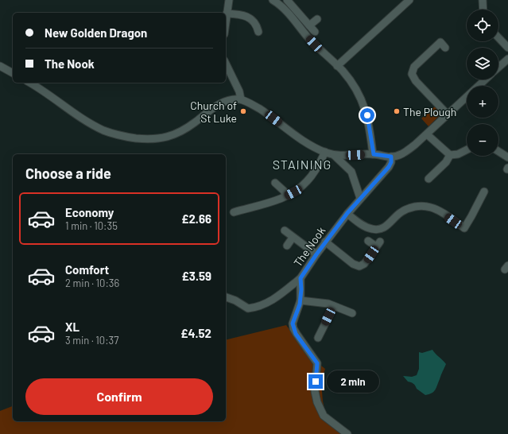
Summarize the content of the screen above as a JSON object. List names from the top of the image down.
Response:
{
  "streets": {
    "street": ["The Nook"]
  },
  "districts": ["STAINING"],
  "places": ["Church of St Luke", "The Plough"],
  "page": {
    "map_buttons": ["+", "−"],
    "banner": ["New Golden Dragon", "The Nook"],
    "heading": "Choose a ride",
    "list": [
      {
        "name": "Economy",
        "note": "1 min · 10:35",
        "value": "£2.66"
      },
      {
        "name": "Comfort",
        "note": "2 min · 10:36",
        "value": "£3.59"
      },
      {
        "name": "XL",
        "note": "3 min · 10:37",
        "value": "£4.52"
      }
    ],
    "bubble": "2 min",
    "buttons": "Confirm"
  }
}
